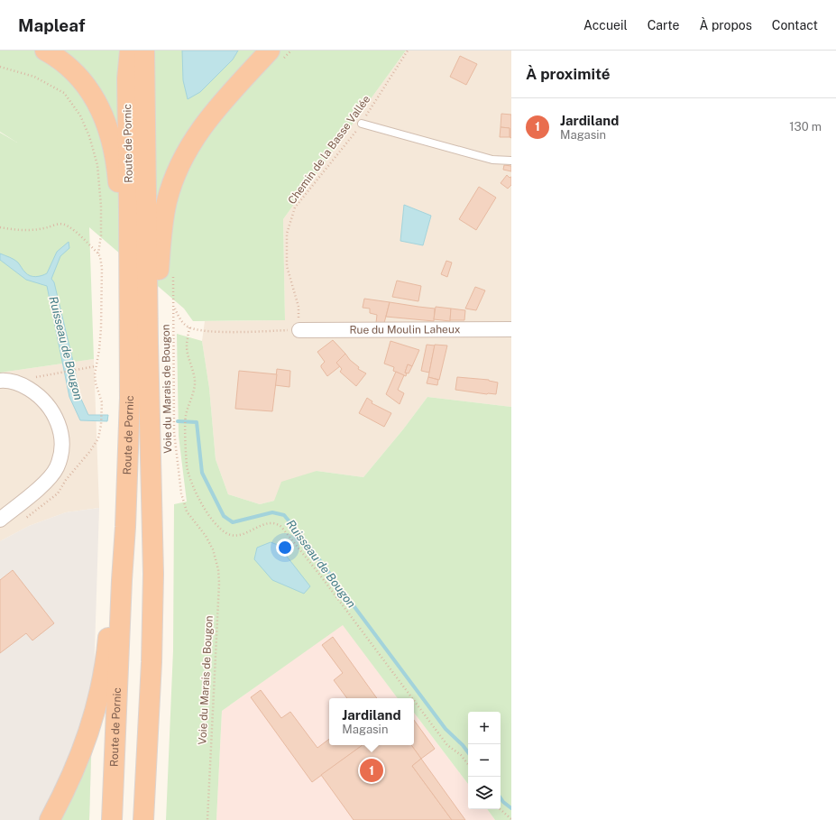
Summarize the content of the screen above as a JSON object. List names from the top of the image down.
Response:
{
  "streets": {
    "highway": ["Route de Pornic"],
    "street": ["Rue du Moulin Laheux"],
    "path": ["Chemin de la Basse Vallée", "Voie du Marais de Bougon"]
  },
  "crossings": [
    ["Chemin de la Basse Vallée", "Rue du Moulin Laheux"]
  ],
  "water": ["Ruisseau de Bougon"],
  "page": {
    "header": "Mapleaf",
    "nav": [
      "Accueil",
      "Carte",
      "À propos",
      "Contact"
    ],
    "heading": "À proximité",
    "list": [
      {
        "mark": "1",
        "name": "Jardiland",
        "note": "Magasin",
        "value": "130 m"
      }
    ],
    "popup": ["Jardiland", "Magasin"],
    "map_buttons": ["+", "−"],
    "pins": "1"
  }
}
